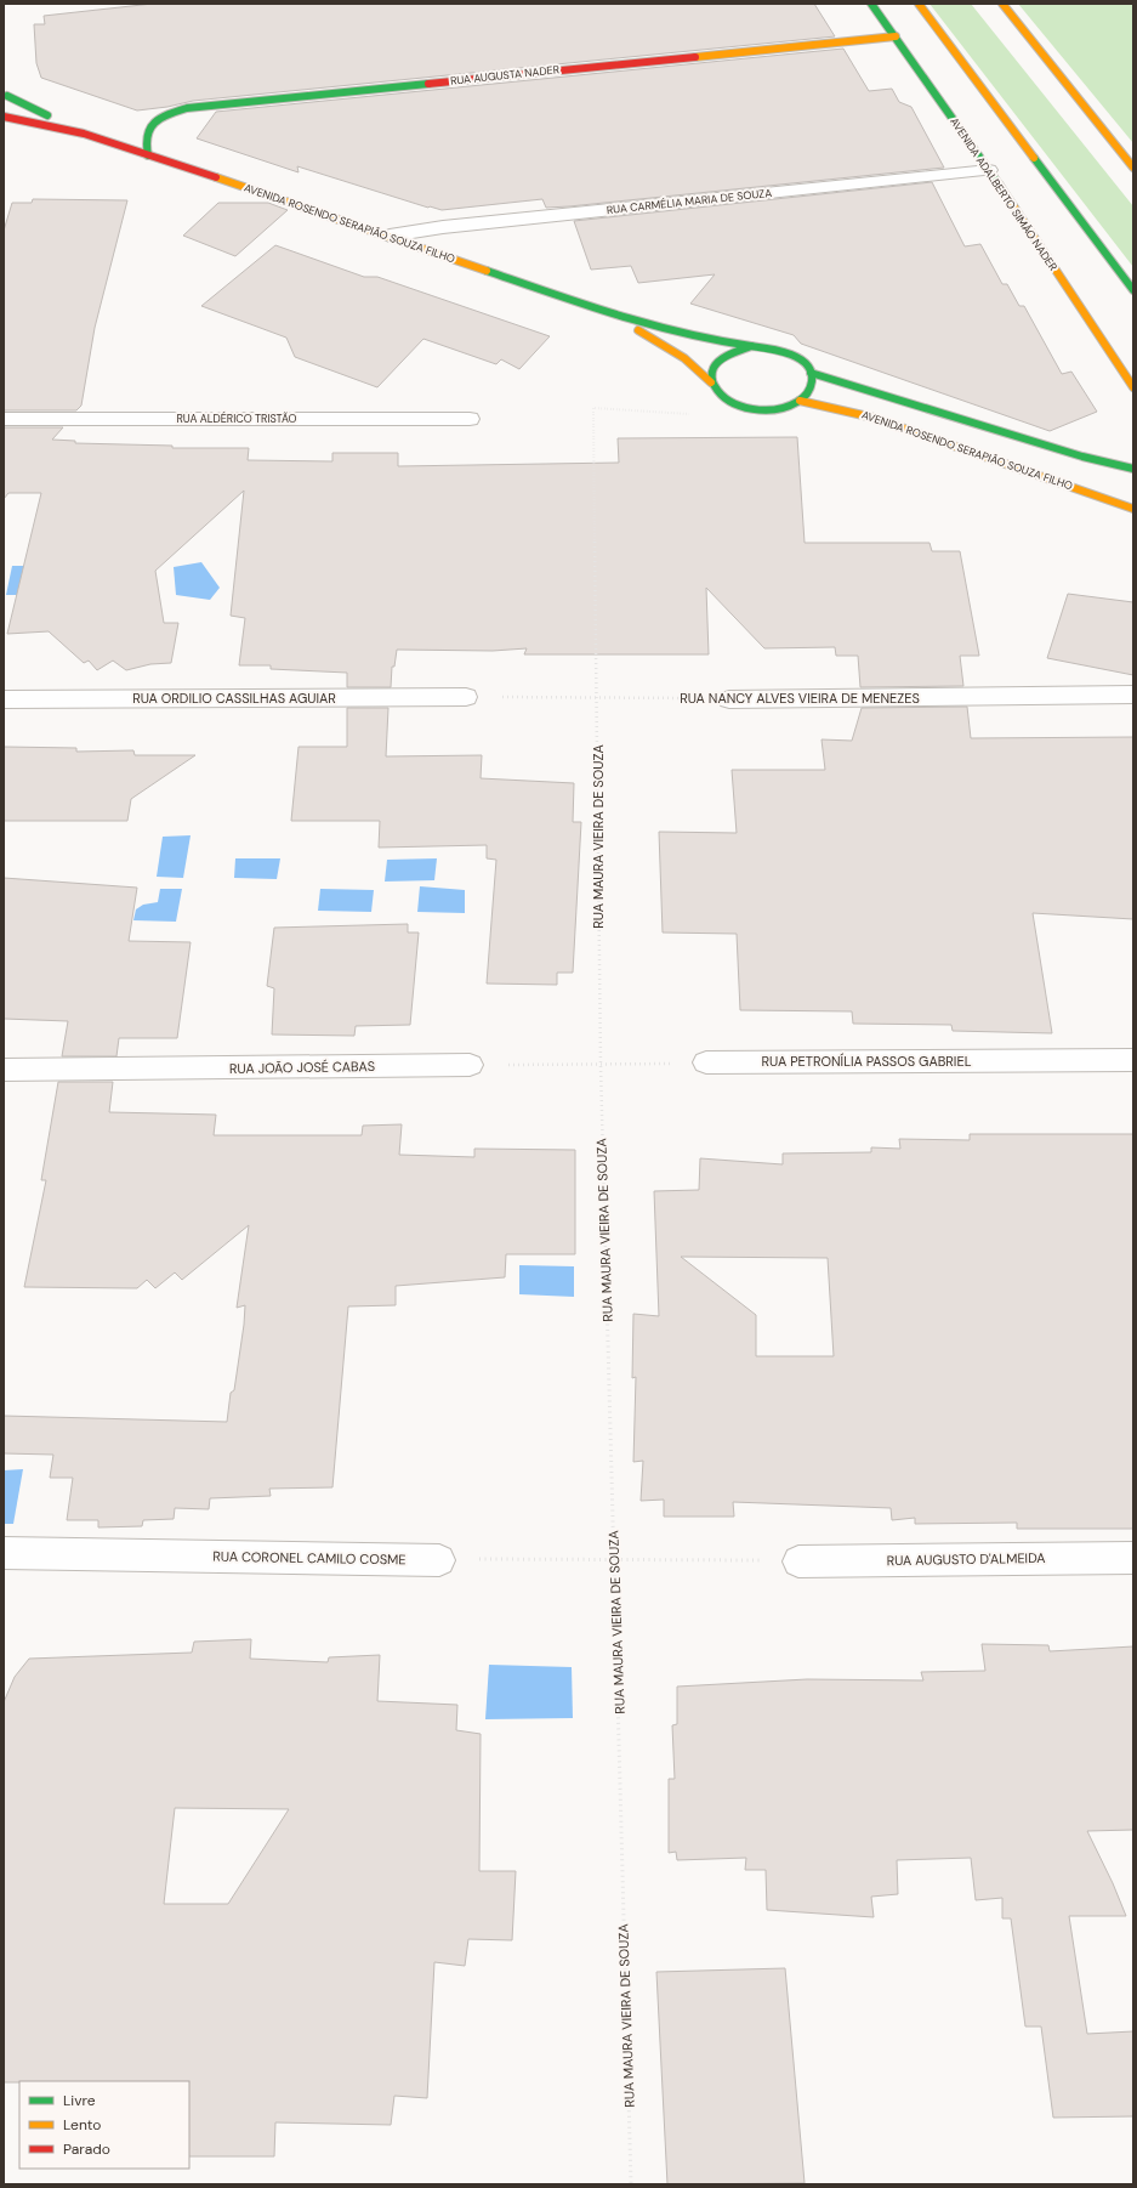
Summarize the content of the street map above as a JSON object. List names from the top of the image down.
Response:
{
  "streets": {
    "street": [
      "RUA AUGUSTA NADER",
      "AVENIDA ADALBERTO SIMÃO NADER",
      "RUA CARMÉLIA MARIA DE SOUZA",
      "AVENIDA ROSENDO SERAPIÃO SOUZA FILHO",
      "RUA ALDÉRICO TRISTÃO",
      "RUA ORDILIO CASSILHAS AGUIAR",
      "RUA NANCY ALVES VIEIRA DE MENEZES",
      "RUA PETRONÍLIA PASSOS GABRIEL",
      "RUA JOÃO JOSÉ CABAS",
      "RUA CORONEL CAMILO COSME",
      "RUA AUGUSTO D'ALMEIDA"
    ],
    "path": ["RUA MAURA VIEIRA DE SOUZA"]
  },
  "crossings": [
    ["RUA AUGUSTA NADER", "AVENIDA ADALBERTO SIMÃO NADER"],
    ["RUA AUGUSTA NADER", "AVENIDA ROSENDO SERAPIÃO SOUZA FILHO"],
    ["AVENIDA ADALBERTO SIMÃO NADER", "RUA CARMÉLIA MARIA DE SOUZA"],
    ["RUA CARMÉLIA MARIA DE SOUZA", "AVENIDA ROSENDO SERAPIÃO SOUZA FILHO"],
    ["AVENIDA ROSENDO SERAPIÃO SOUZA FILHO", "RUA MAURA VIEIRA DE SOUZA"],
    ["RUA ORDILIO CASSILHAS AGUIAR", "RUA NANCY ALVES VIEIRA DE MENEZES"],
    ["RUA NANCY ALVES VIEIRA DE MENEZES", "RUA MAURA VIEIRA DE SOUZA"]
  ],
  "legend": ["Livre", "Lento", "Parado"]
}
